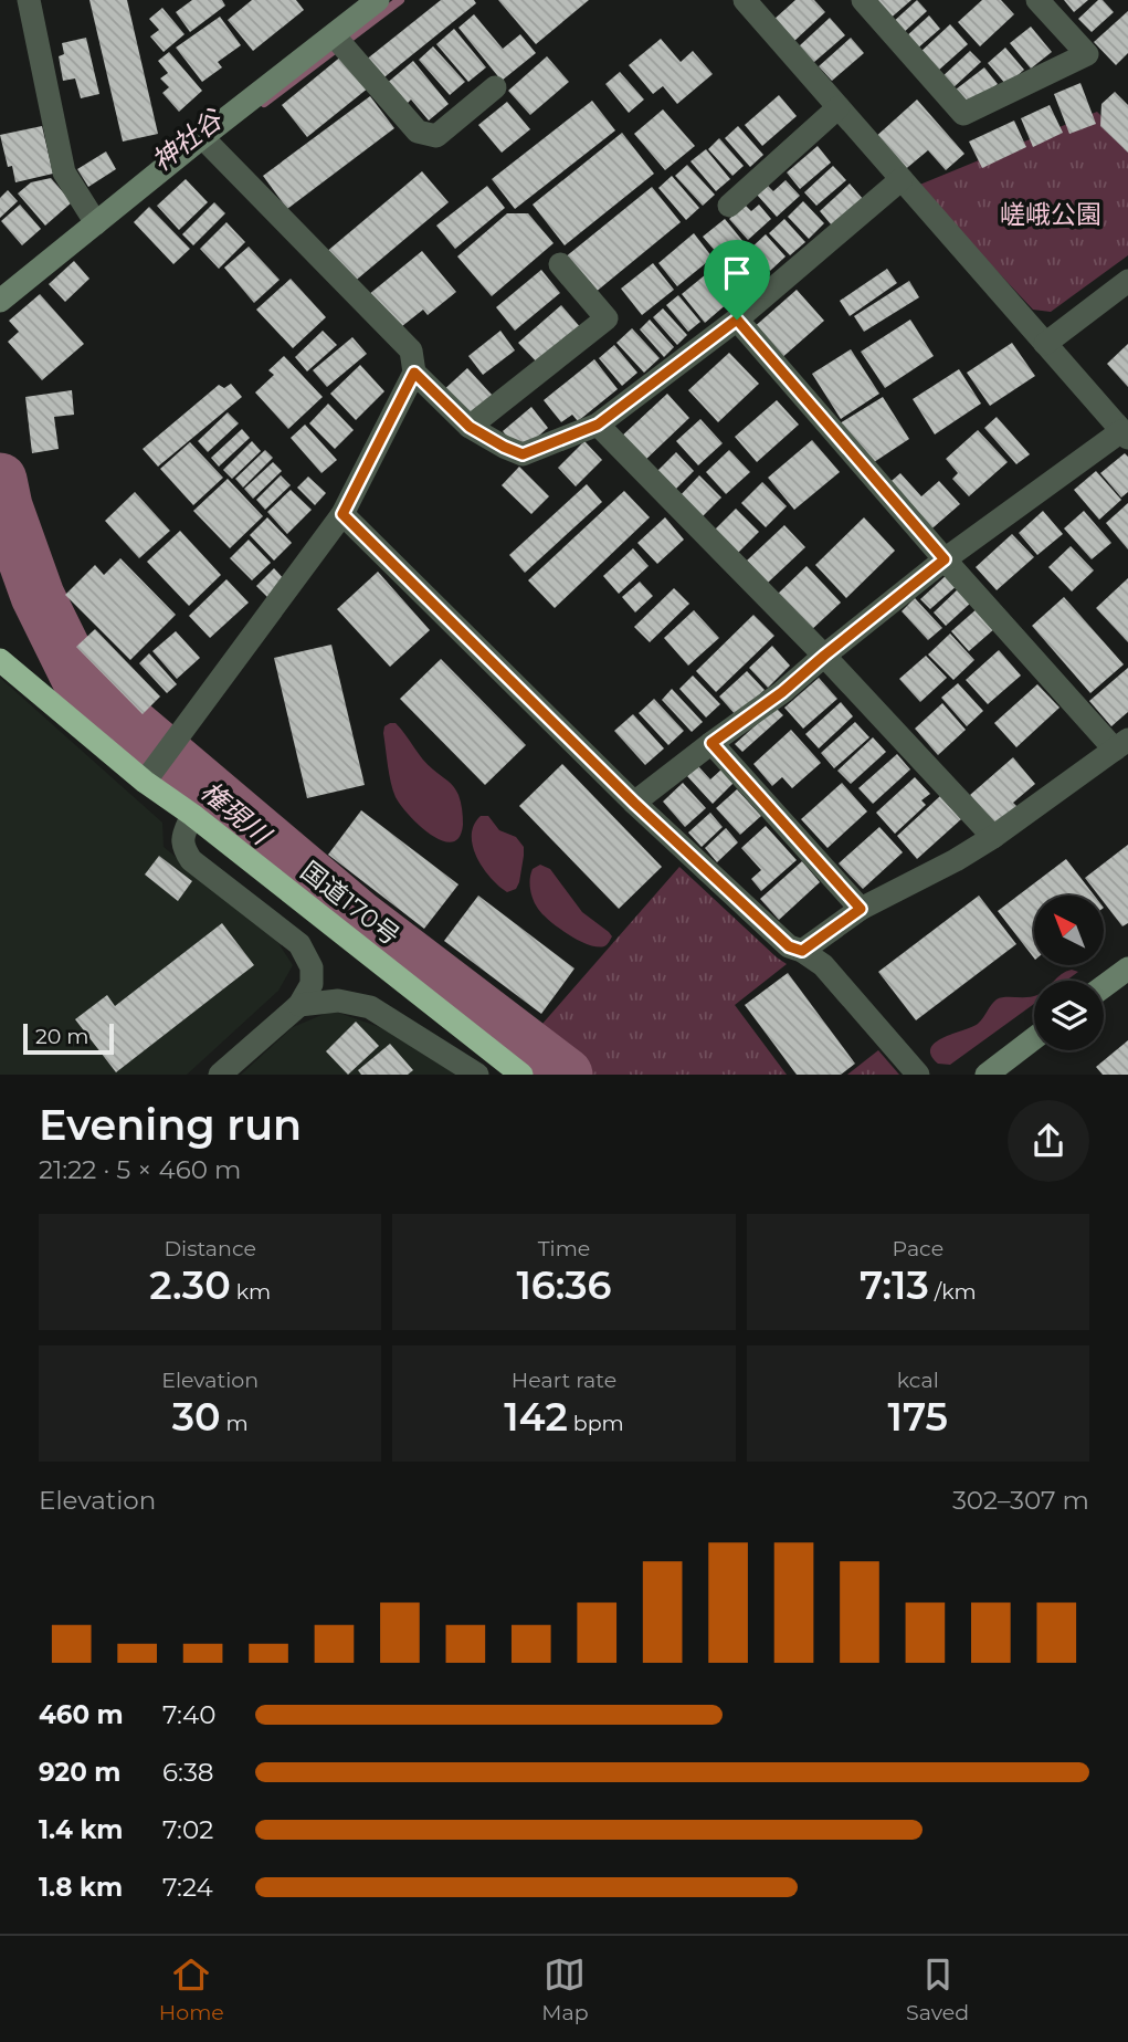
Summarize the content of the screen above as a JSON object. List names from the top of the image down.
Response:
{
  "streets": {
    "highway": ["国道170号"]
  },
  "water": ["神社谷", "権現川"],
  "parks": ["嵯峨公園"],
  "scale_bar": "20 m",
  "north": "top left",
  "page": {
    "scale": "20 m",
    "heading": ["Evening run", "21:22 · 5 × 460 m"],
    "stats": [
      ["Distance", "2.30 km"],
      ["Time", "16:36"],
      ["Pace", "7:13 /km"],
      ["Elevation", "30 m"],
      ["Heart rate", "142 bpm"],
      ["kcal", "175"]
    ],
    "chart": ["Elevation", "302–307 m"],
    "list": [
      {
        "name": "460 m",
        "note": "7:40"
      },
      {
        "name": "920 m",
        "note": "6:38"
      },
      {
        "name": "1.4 km",
        "note": "7:02"
      },
      {
        "name": "1.8 km",
        "note": "7:24"
      }
    ],
    "tabs": ["Home", "Map", "Saved"]
  }
}
